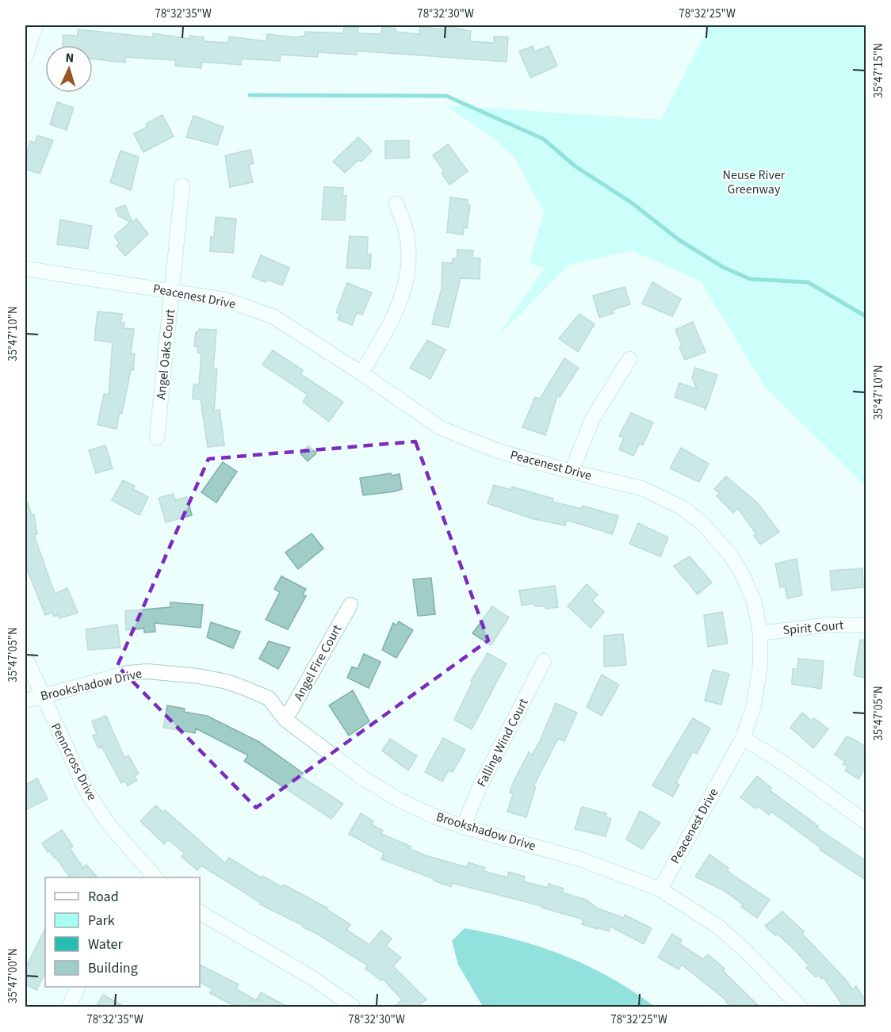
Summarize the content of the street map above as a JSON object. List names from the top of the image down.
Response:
{
  "streets": {
    "street": [
      "Peacenest Drive",
      "Angel Oaks Court",
      "Spirit Court",
      "Angel Fire Court",
      "Brookshadow Drive",
      "Falling Wind Court",
      "Penncross Drive"
    ]
  },
  "crossings": [
    ["Peacenest Drive", "Angel Oaks Court"],
    ["Peacenest Drive", "Spirit Court"],
    ["Peacenest Drive", "Brookshadow Drive"],
    ["Angel Fire Court", "Brookshadow Drive"],
    ["Brookshadow Drive", "Falling Wind Court"],
    ["Brookshadow Drive", "Penncross Drive"]
  ],
  "parks": ["Neuse River Greenway"],
  "legend": [
    "Road",
    "Park",
    "Water",
    "Building"
  ],
  "north": "top",
  "coordinates": [
    "78°32'35\"W",
    "78°32'30\"W",
    "78°32'25\"W",
    "35°47'15\"N",
    "35°47'10\"N",
    "35°47'05\"N",
    "35°47'00\"N"
  ]
}
